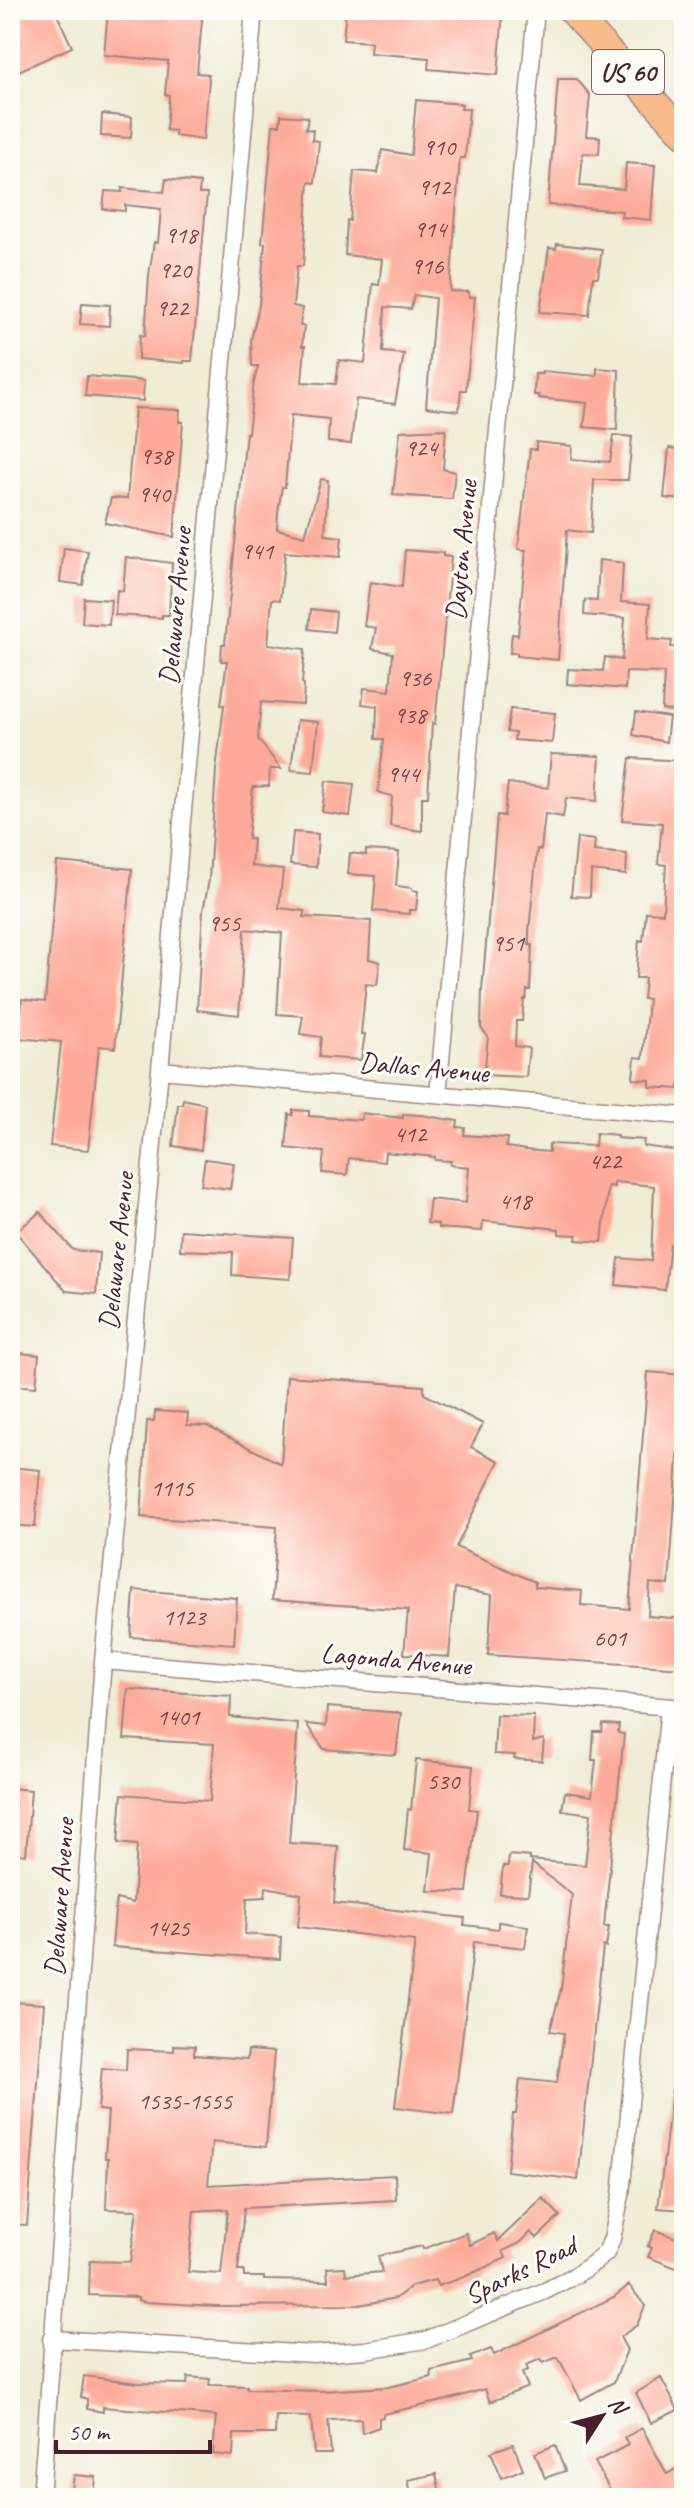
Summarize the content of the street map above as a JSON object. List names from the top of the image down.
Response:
{
  "streets": {
    "main road": ["US 60"],
    "street": [
      "Dayton Avenue",
      "Delaware Avenue",
      "Dallas Avenue",
      "Lagonda Avenue",
      "Sparks Road"
    ]
  },
  "crossings": [
    ["Dayton Avenue", "Dallas Avenue"],
    ["Delaware Avenue", "Dallas Avenue"],
    ["Delaware Avenue", "Lagonda Avenue"],
    ["Delaware Avenue", "Sparks Road"],
    ["Lagonda Avenue", "Sparks Road"]
  ],
  "house_numbers": [
    "910",
    "912",
    "914",
    "918",
    "916",
    "920",
    "922",
    "924",
    "938",
    "940",
    "941",
    "936",
    "938",
    "944",
    "955",
    "951",
    "412",
    "422",
    "418",
    "1115",
    "1123",
    "601",
    "1401",
    "530",
    "1425",
    "1535-1555"
  ],
  "scale_bar": "50 m",
  "north": "top right"
}
